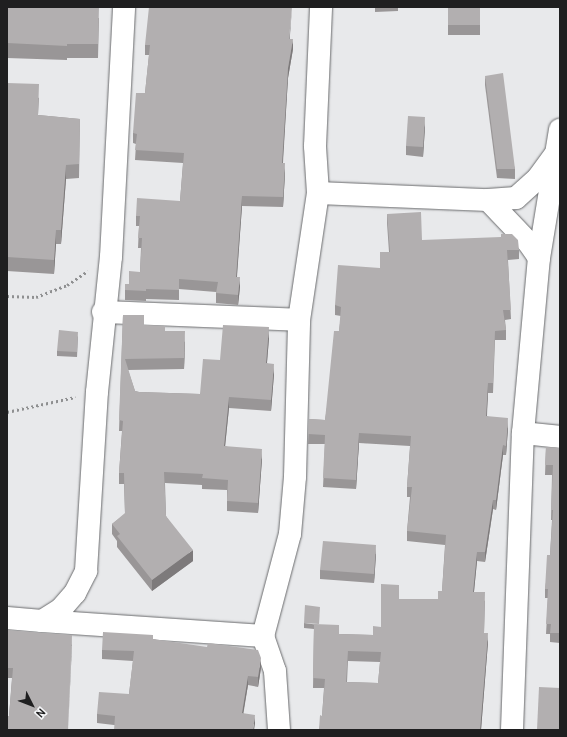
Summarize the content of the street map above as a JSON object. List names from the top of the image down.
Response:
{
  "north": "bottom right"
}
